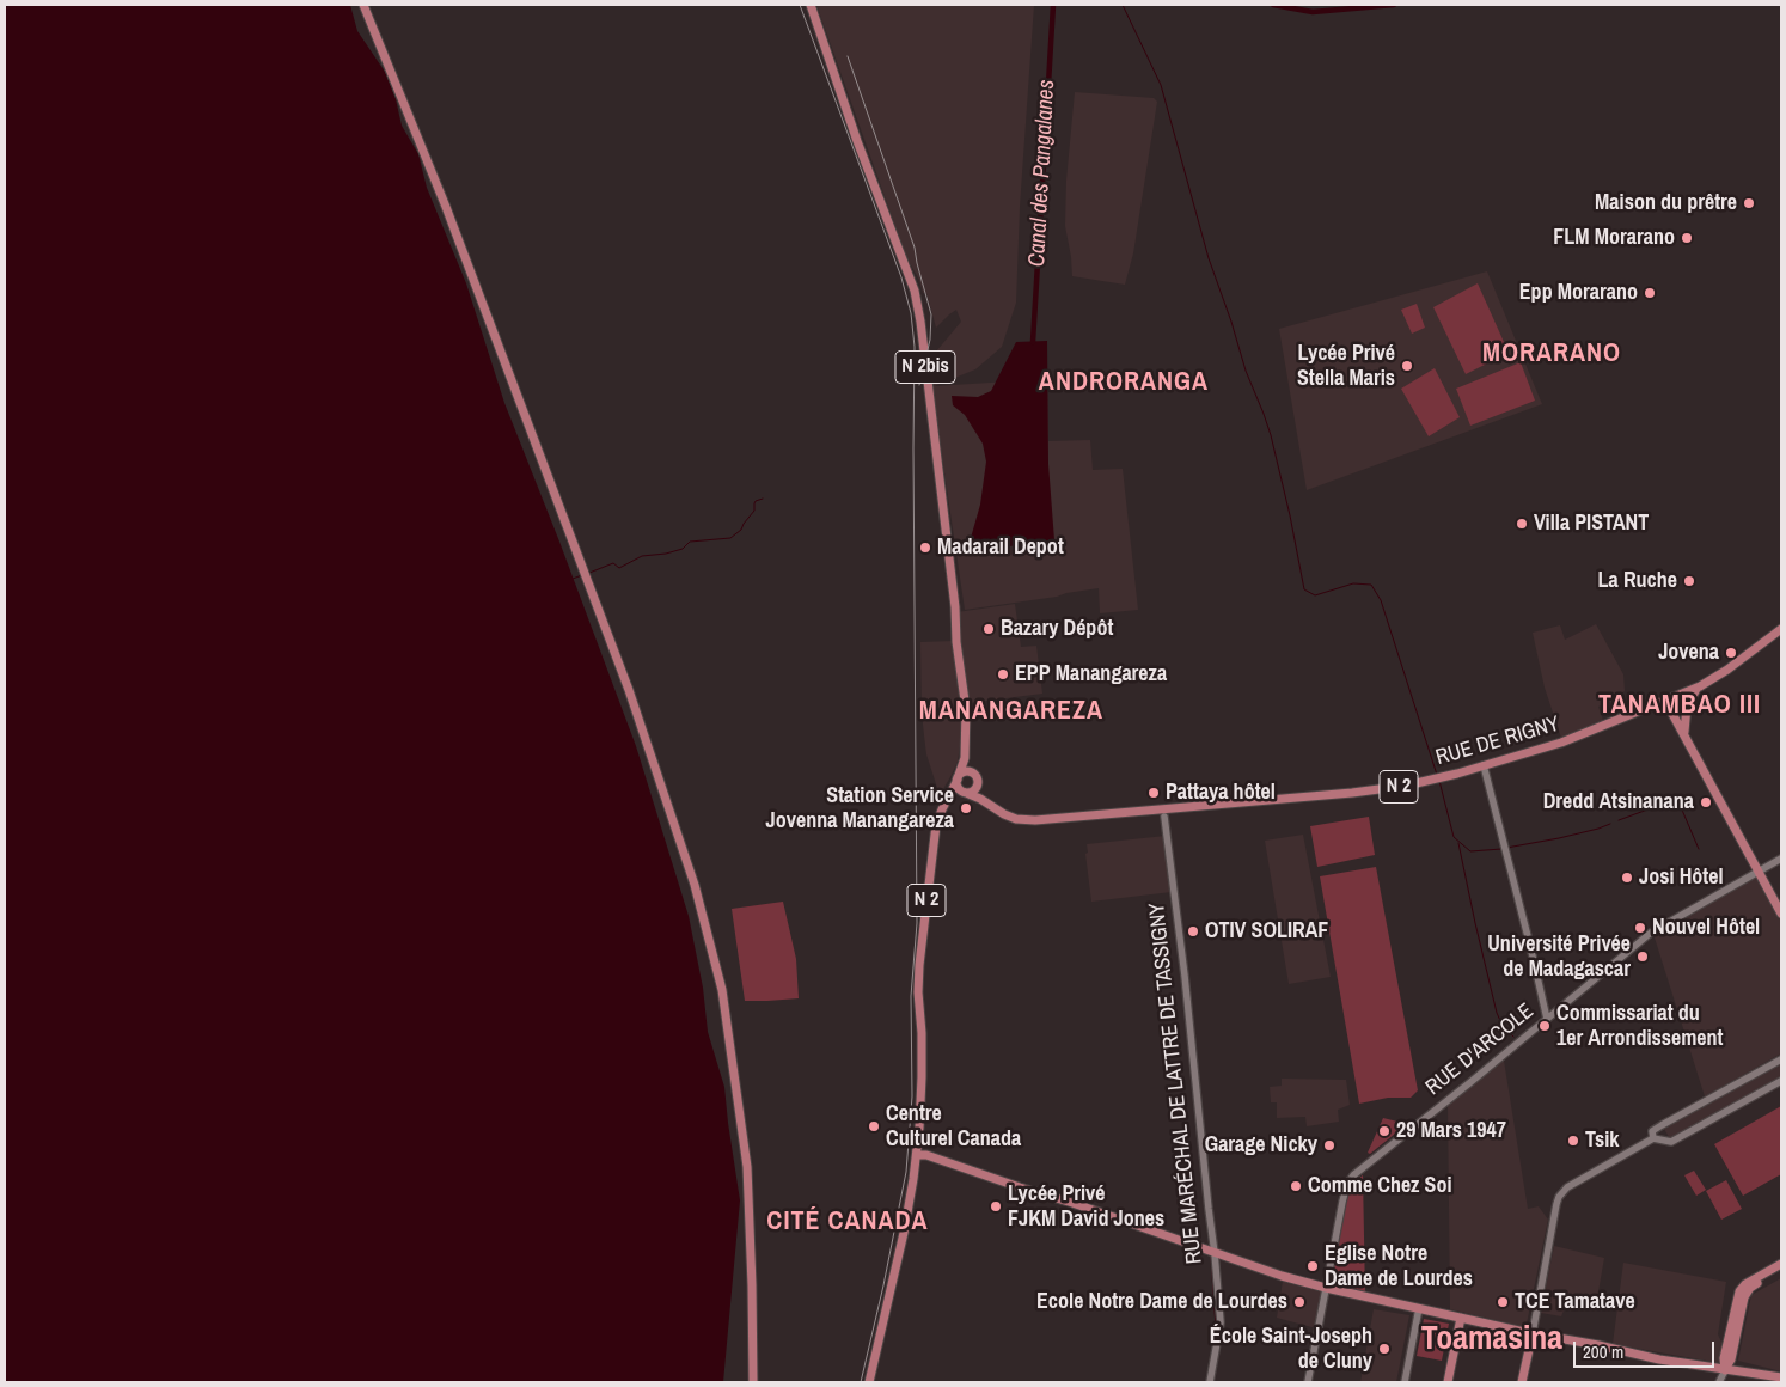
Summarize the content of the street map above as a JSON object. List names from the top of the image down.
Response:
{
  "streets": {
    "main road": ["N 2bis", "RUE DE RIGNY", "N 2"],
    "street": ["RUE D'ARCOLE", "RUE MARÉCHAL DE LATTRE DE TASSIGNY"]
  },
  "districts": [
    "MORARANO",
    "ANDRORANGA",
    "TANAMBAO III",
    "MANANGAREZA",
    "CITÉ CANADA",
    "Toamasina"
  ],
  "water": ["Canal des Pangalanes"],
  "places": [
    "Maison du prêtre",
    "FLM Morarano",
    "Epp Morarano",
    "Lycée Privé Stella Maris",
    "Villa PISTANT",
    "Madarail Depot",
    "La Ruche",
    "Bazary Dépôt",
    "Jovena",
    "EPP Manangareza",
    "Pattaya hôtel",
    "Dredd Atsinanana",
    "Station Service Jovenna Manangareza",
    "Josi Hôtel",
    "Nouvel Hôtel",
    "OTIV SOLIRAF",
    "Université Privée de Madagascar",
    "Commissariat du 1er Arrondissement",
    "Centre Culturel Canada",
    "29 Mars 1947",
    "Tsik",
    "Garage Nicky",
    "Comme Chez Soi",
    "Lycée Privé FJKM David Jones",
    "Eglise Notre Dame de Lourdes",
    "Ecole Notre Dame de Lourdes",
    "TCE Tamatave",
    "École Saint-Joseph de Cluny"
  ],
  "scale_bar": "200 m"
}
